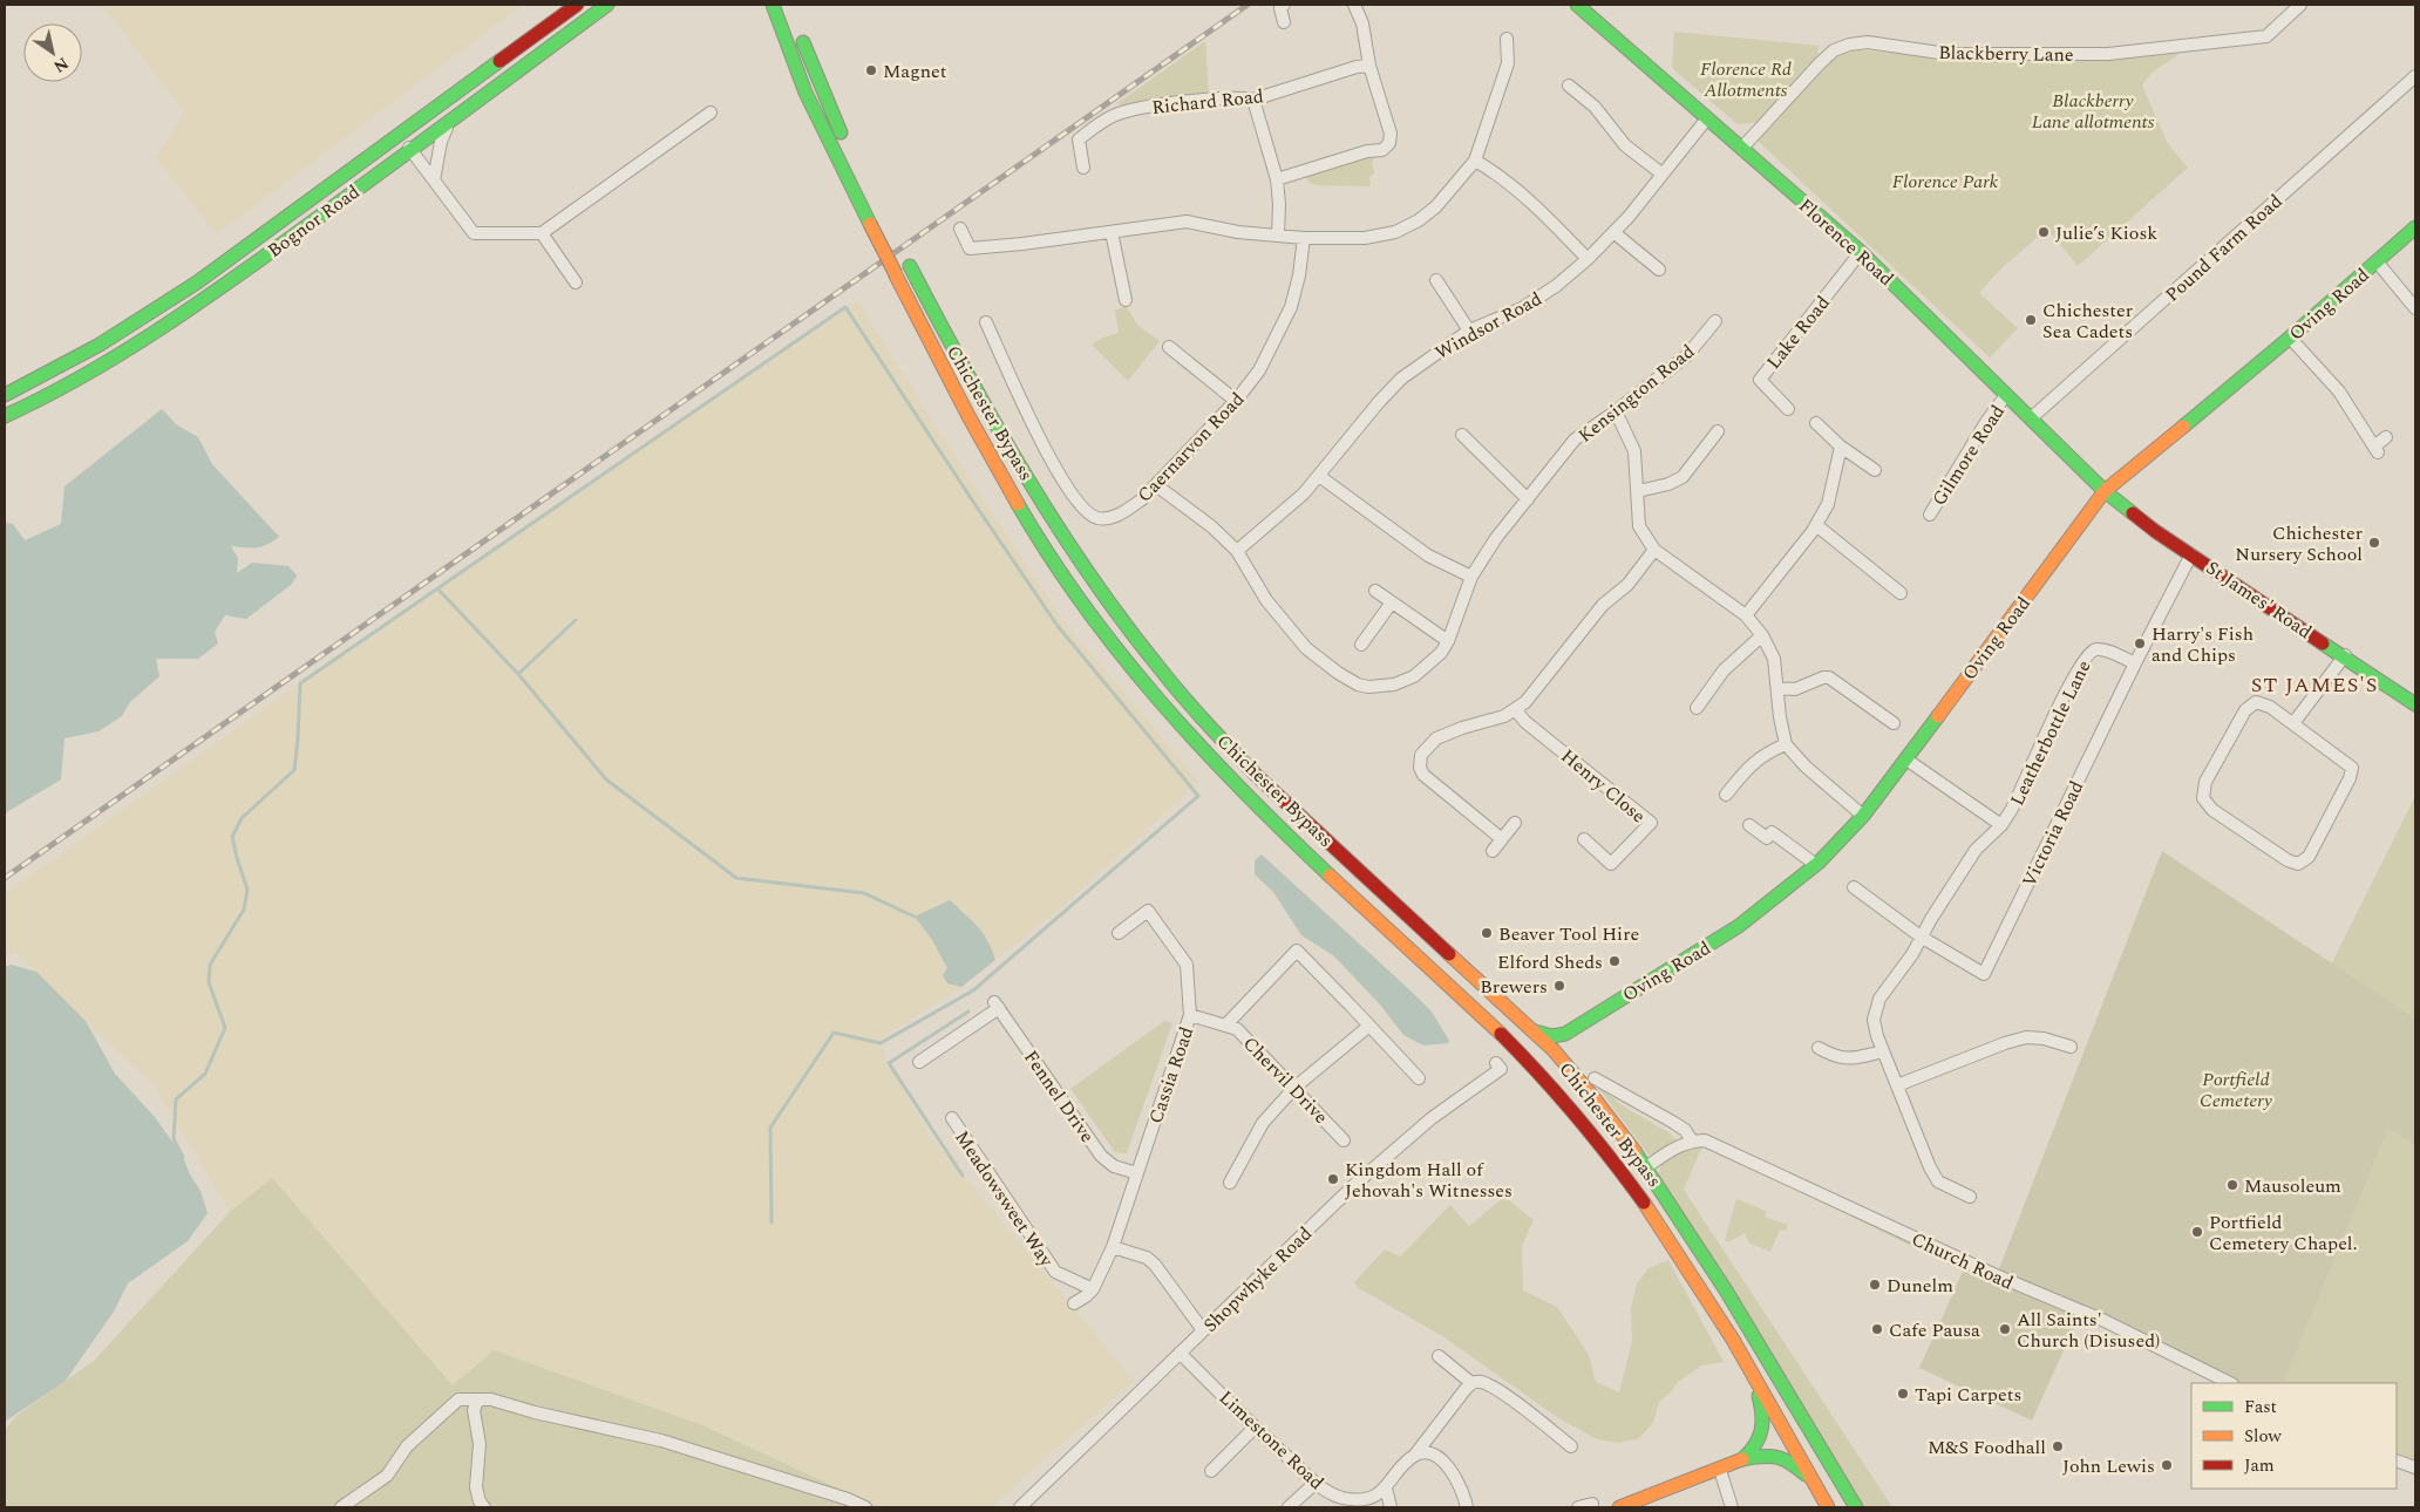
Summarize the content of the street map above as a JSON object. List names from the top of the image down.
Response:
{
  "streets": {
    "main road": [
      "Bognor Road",
      "Florence Road",
      "Oving Road",
      "Chichester Bypass",
      "St James' Road"
    ],
    "street": [
      "Blackberry Lane",
      "Richard Road",
      "Pound Farm Road",
      "Windsor Road",
      "Lake Road",
      "Kensington Road",
      "Caernarvon Road",
      "Gilmore Road",
      "Leatherbottle Lane",
      "Henry Close",
      "Victoria Road",
      "Cassia Road",
      "Chervil Drive",
      "Fennel Drive",
      "Meadowsweet Way",
      "Church Road",
      "Shopwhyke Road",
      "Limestone Road"
    ]
  },
  "crossings": [
    ["Blackberry Lane", "Florence Road"],
    ["Florence Road", "Pound Farm Road"],
    ["Florence Road", "Oving Road"],
    ["Florence Road", "Windsor Road"],
    ["Florence Road", "Lake Road"],
    ["Florence Road", "Gilmore Road"],
    ["Florence Road", "St James' Road"],
    ["Oving Road", "St James' Road"],
    ["Oving Road", "Leatherbottle Lane"],
    ["Windsor Road", "Kensington Road"],
    ["Kensington Road", "Caernarvon Road"],
    ["St James' Road", "Victoria Road"],
    ["Leatherbottle Lane", "Victoria Road"],
    ["Cassia Road", "Chervil Drive"],
    ["Cassia Road", "Fennel Drive"],
    ["Cassia Road", "Meadowsweet Way"],
    ["Shopwhyke Road", "Limestone Road"]
  ],
  "districts": ["ST JAMES'S"],
  "parks": [
    "Florence Rd Allotments",
    "Blackberry Lane allotments",
    "Florence Park",
    "Portfield Cemetery"
  ],
  "places": [
    "Magnet",
    "Julie’s Kiosk",
    "Chichester Sea Cadets",
    "Chichester Nursery School",
    "Harry's Fish and Chips",
    "Beaver Tool Hire",
    "Elford Sheds",
    "Brewers",
    "Kingdom Hall of Jehovah's Witnesses",
    "Mausoleum",
    "Portfield Cemetery Chapel.",
    "Dunelm",
    "Cafe Pausa",
    "All Saints' Church (Disused)",
    "Tapi Carpets",
    "M&S Foodhall",
    "John Lewis"
  ],
  "legend": ["Fast", "Slow", "Jam"],
  "north": "bottom right"
}
